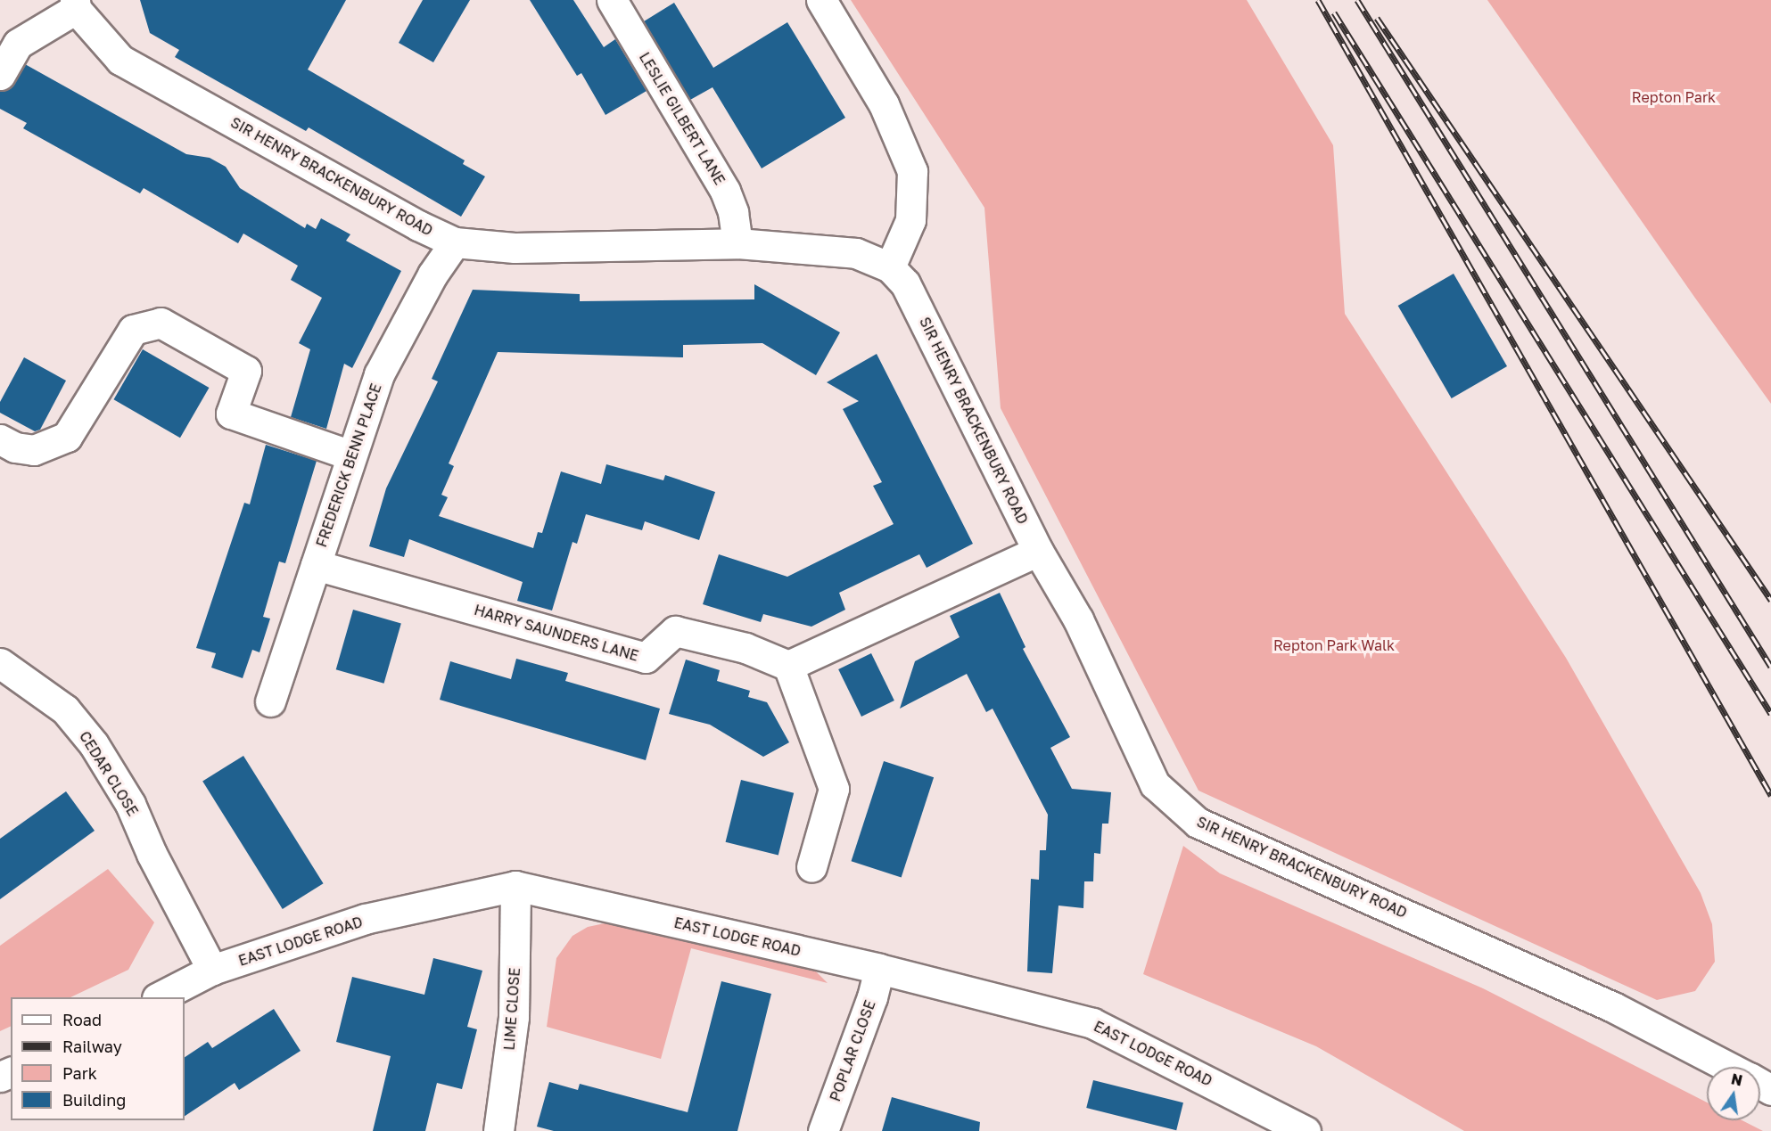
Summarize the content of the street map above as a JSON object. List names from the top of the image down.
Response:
{
  "streets": {
    "street": [
      "LESLIE GILBERT LANE",
      "SIR HENRY BRACKENBURY ROAD",
      "FREDERICK BENN PLACE",
      "HARRY SAUNDERS LANE",
      "CEDAR CLOSE",
      "EAST LODGE ROAD",
      "LIME CLOSE",
      "POPLAR CLOSE"
    ]
  },
  "crossings": [
    ["LESLIE GILBERT LANE", "SIR HENRY BRACKENBURY ROAD"],
    ["SIR HENRY BRACKENBURY ROAD", "FREDERICK BENN PLACE"],
    ["FREDERICK BENN PLACE", "HARRY SAUNDERS LANE"],
    ["CEDAR CLOSE", "EAST LODGE ROAD"],
    ["EAST LODGE ROAD", "LIME CLOSE"],
    ["EAST LODGE ROAD", "POPLAR CLOSE"]
  ],
  "parks": ["Repton Park", "Repton Park Walk"],
  "legend": [
    "Road",
    "Railway",
    "Park",
    "Building"
  ],
  "north": "top"
}
